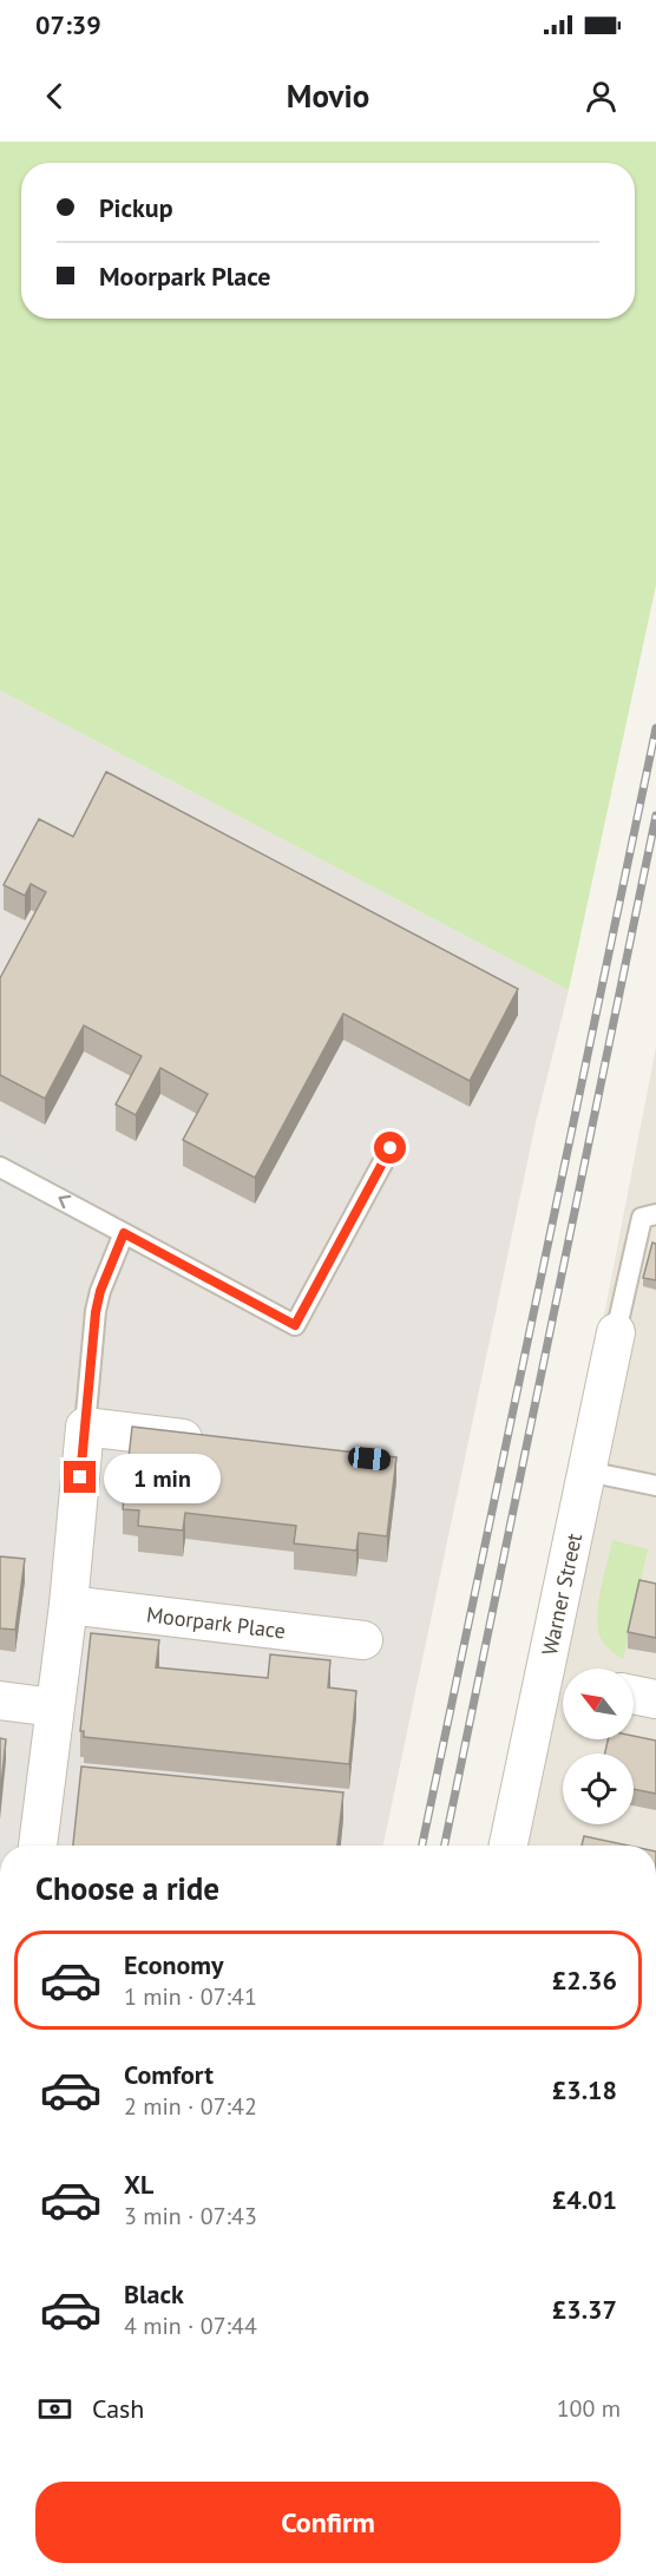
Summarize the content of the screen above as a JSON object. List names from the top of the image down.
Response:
{
  "streets": {
    "street": ["Warner Street", "Moorpark Place"]
  },
  "north": "top left",
  "page": {
    "status": "07:39",
    "header": "Movio",
    "banner": ["Pickup", "Moorpark Place"],
    "bubble": "1 min",
    "heading": "Choose a ride",
    "list": [
      {
        "name": "Economy",
        "note": "1 min · 07:41",
        "value": "£2.36"
      },
      {
        "name": "Comfort",
        "note": "2 min · 07:42",
        "value": "£3.18"
      },
      {
        "name": "XL",
        "note": "3 min · 07:43",
        "value": "£4.01"
      },
      {
        "name": "Black",
        "note": "4 min · 07:44",
        "value": "£3.37"
      }
    ],
    "pay": ["Cash", "100 m"],
    "buttons": "Confirm"
  }
}
